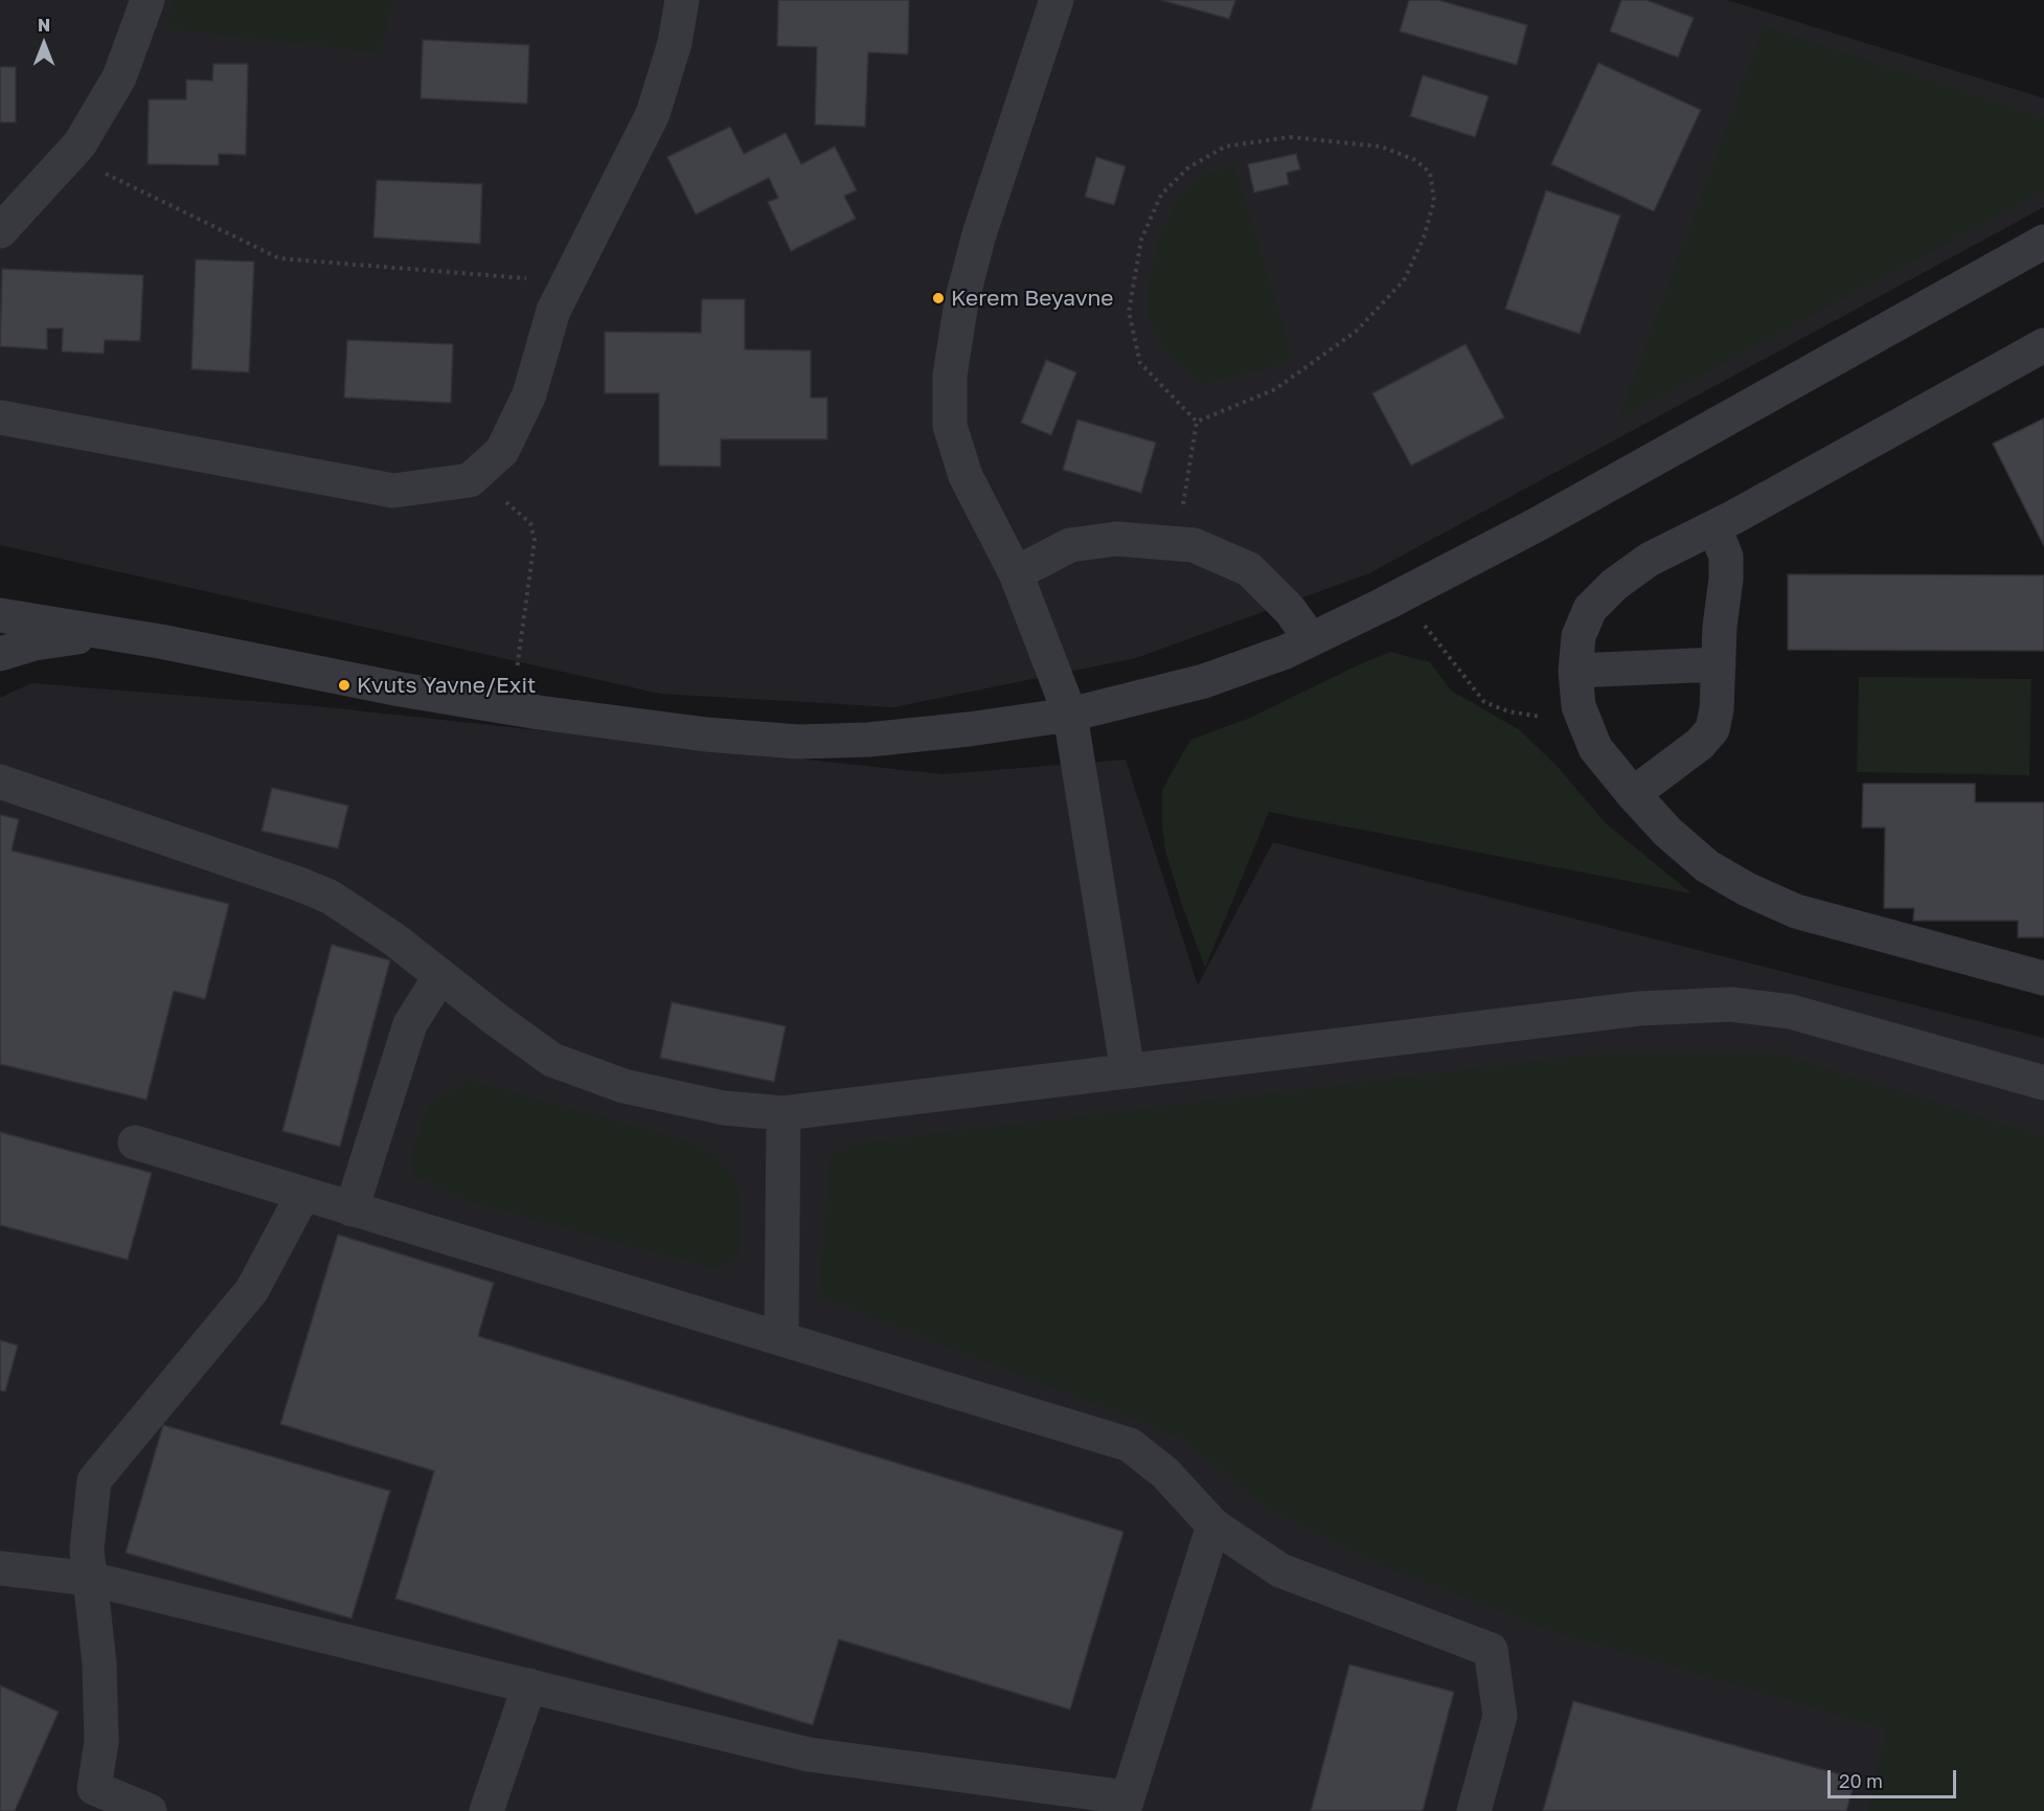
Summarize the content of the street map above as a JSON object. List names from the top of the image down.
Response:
{
  "places": ["Kerem Beyavne", "Kvuts Yavne/Exit"],
  "scale_bar": "20 m",
  "north": "top"
}
